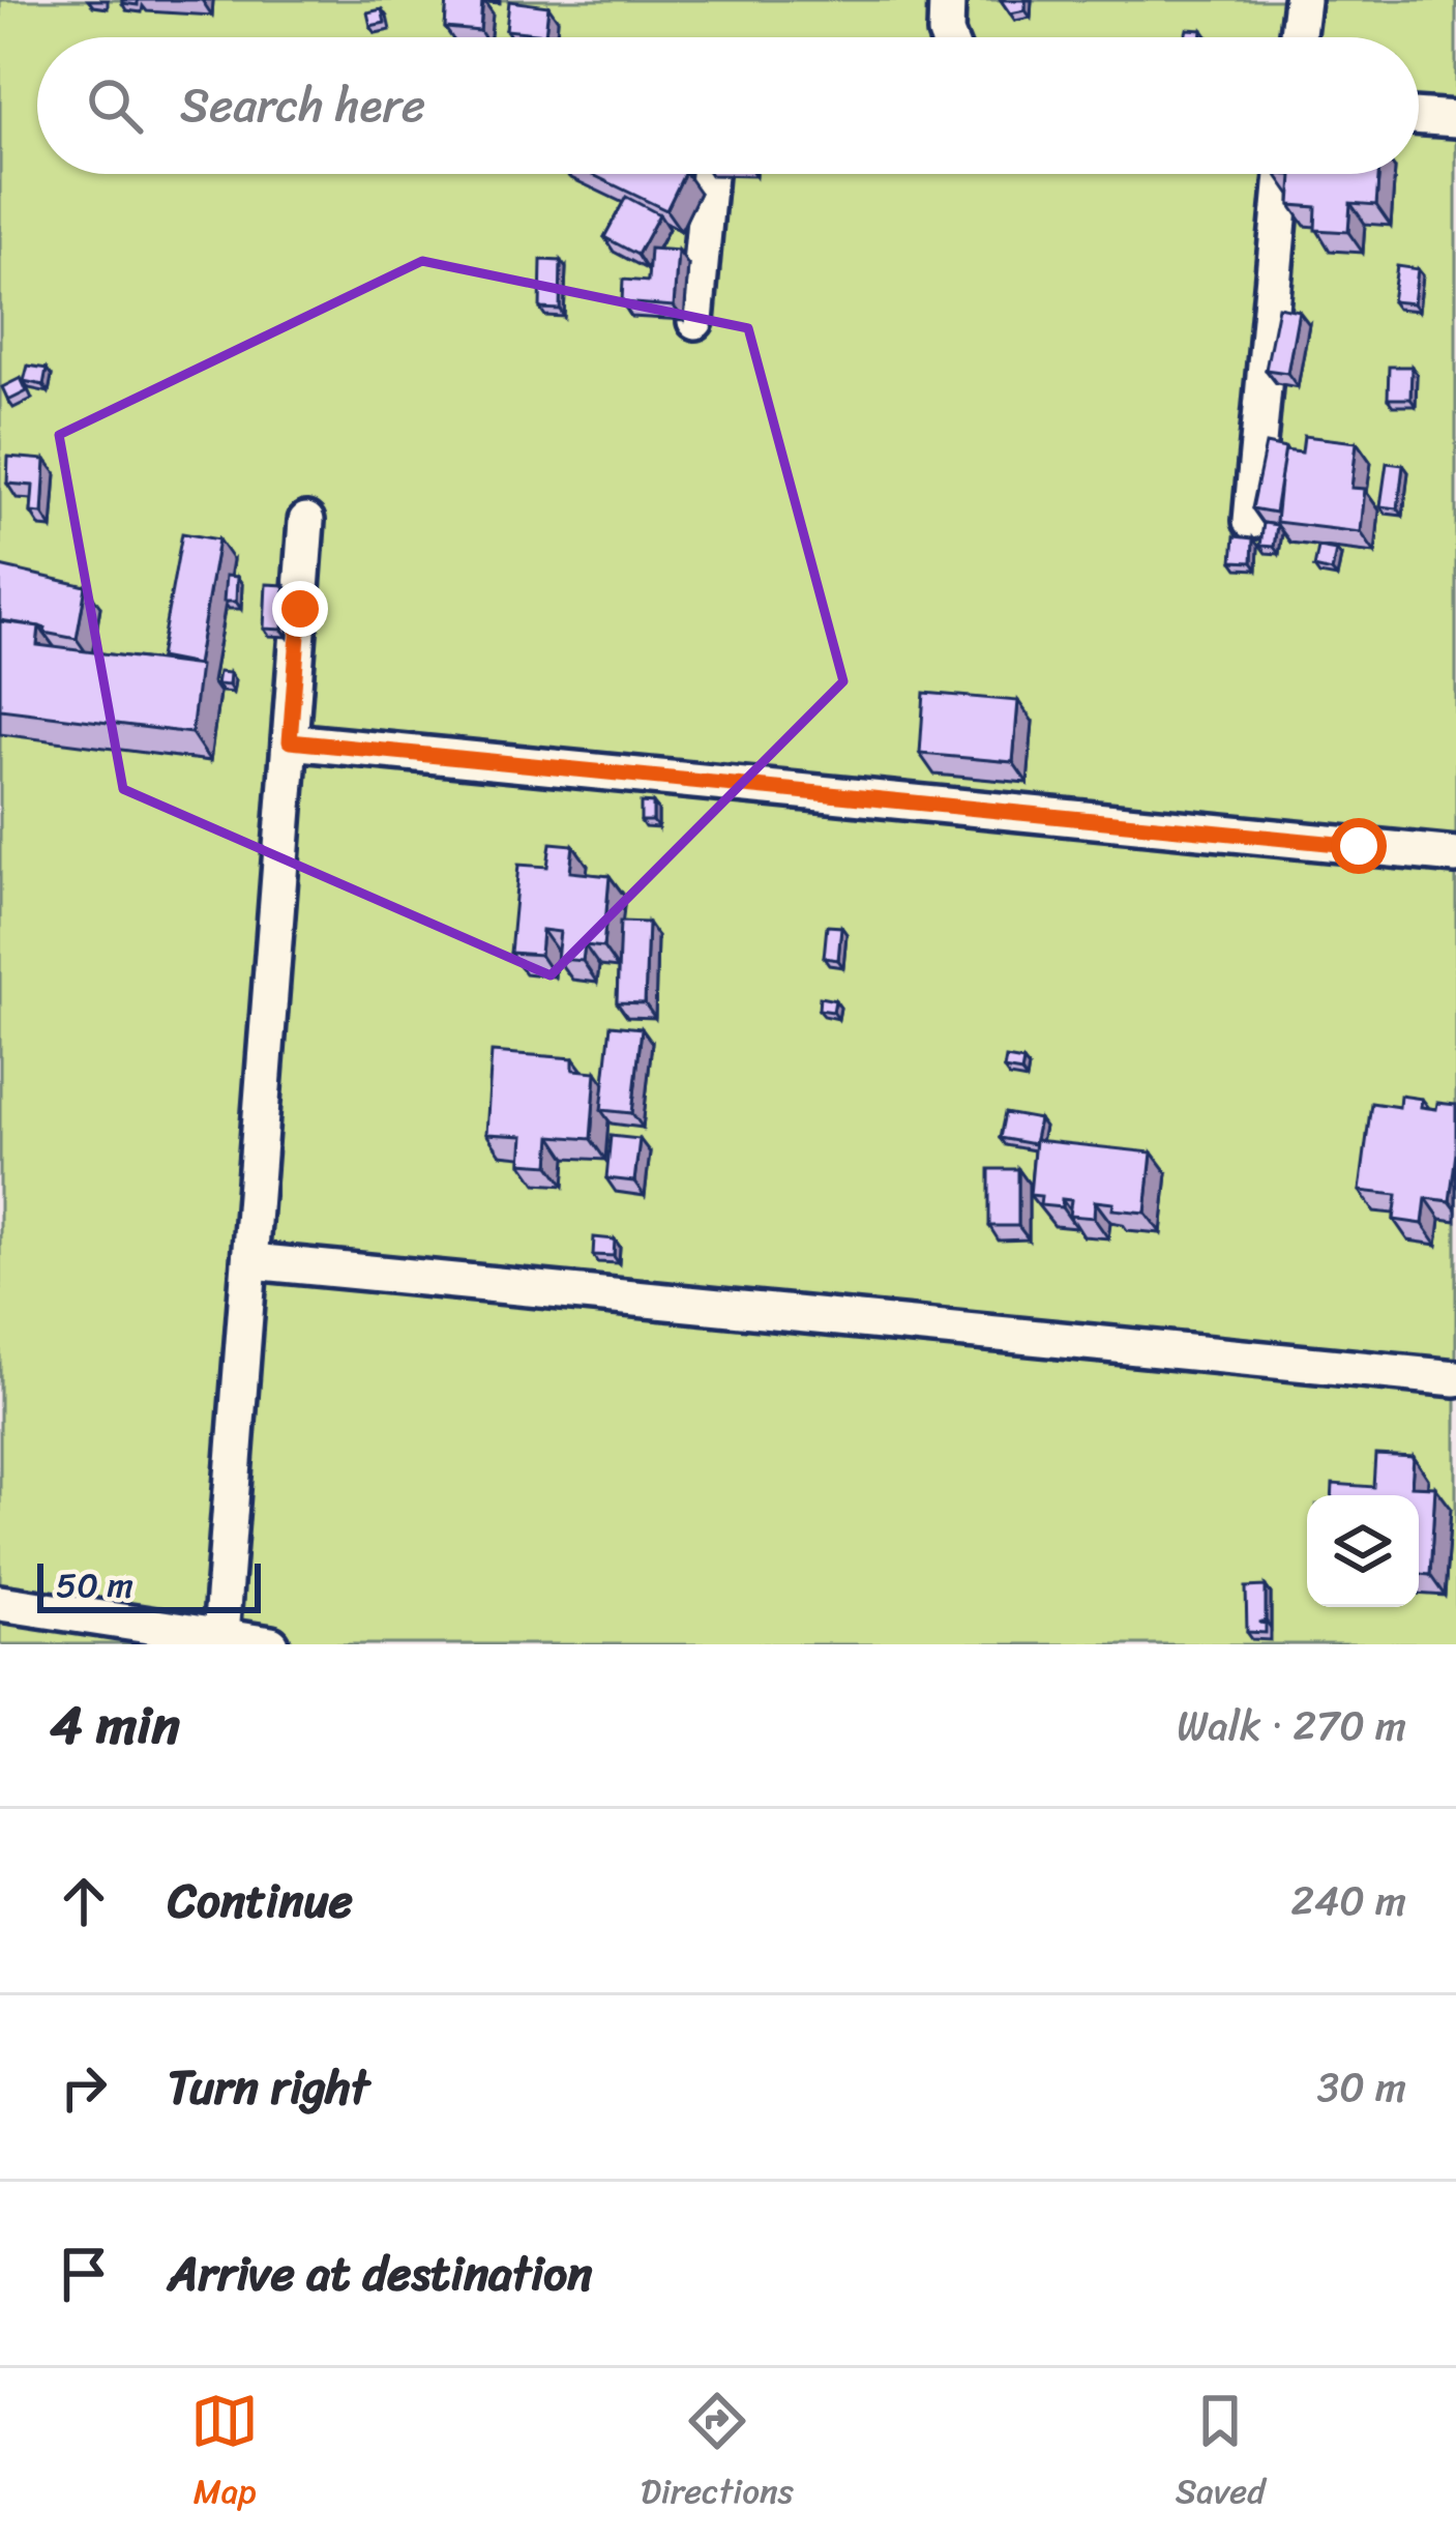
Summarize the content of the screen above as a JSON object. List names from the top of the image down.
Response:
{
  "scale_bar": "50 m",
  "page": {
    "search": "Search here",
    "scale": "50 m",
    "heading": ["4 min", "Walk · 270 m"],
    "list": [
      ["Continue", "240 m"],
      ["Turn right", "30 m"],
      "Arrive at destination"
    ],
    "nav": ["Map", "Directions", "Saved"]
  }
}
